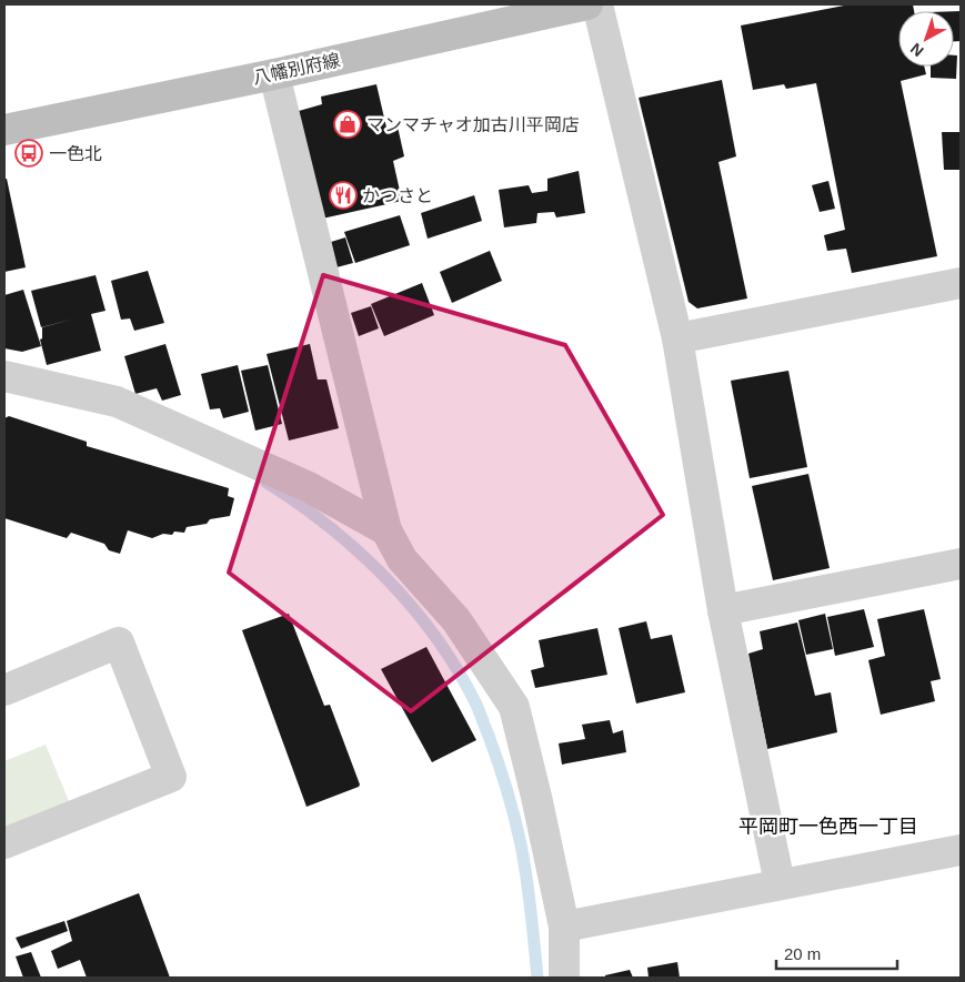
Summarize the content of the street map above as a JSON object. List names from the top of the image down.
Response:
{
  "streets": {
    "main road": ["八幡別府線"]
  },
  "districts": ["平岡町一色西一丁目"],
  "places": {
    "shop": ["マンマチャオ加古川平岡店"],
    "bus stop": ["一色北"],
    "restaurant": ["かつさと"]
  },
  "scale_bar": "20 m",
  "north": "bottom left"
}
